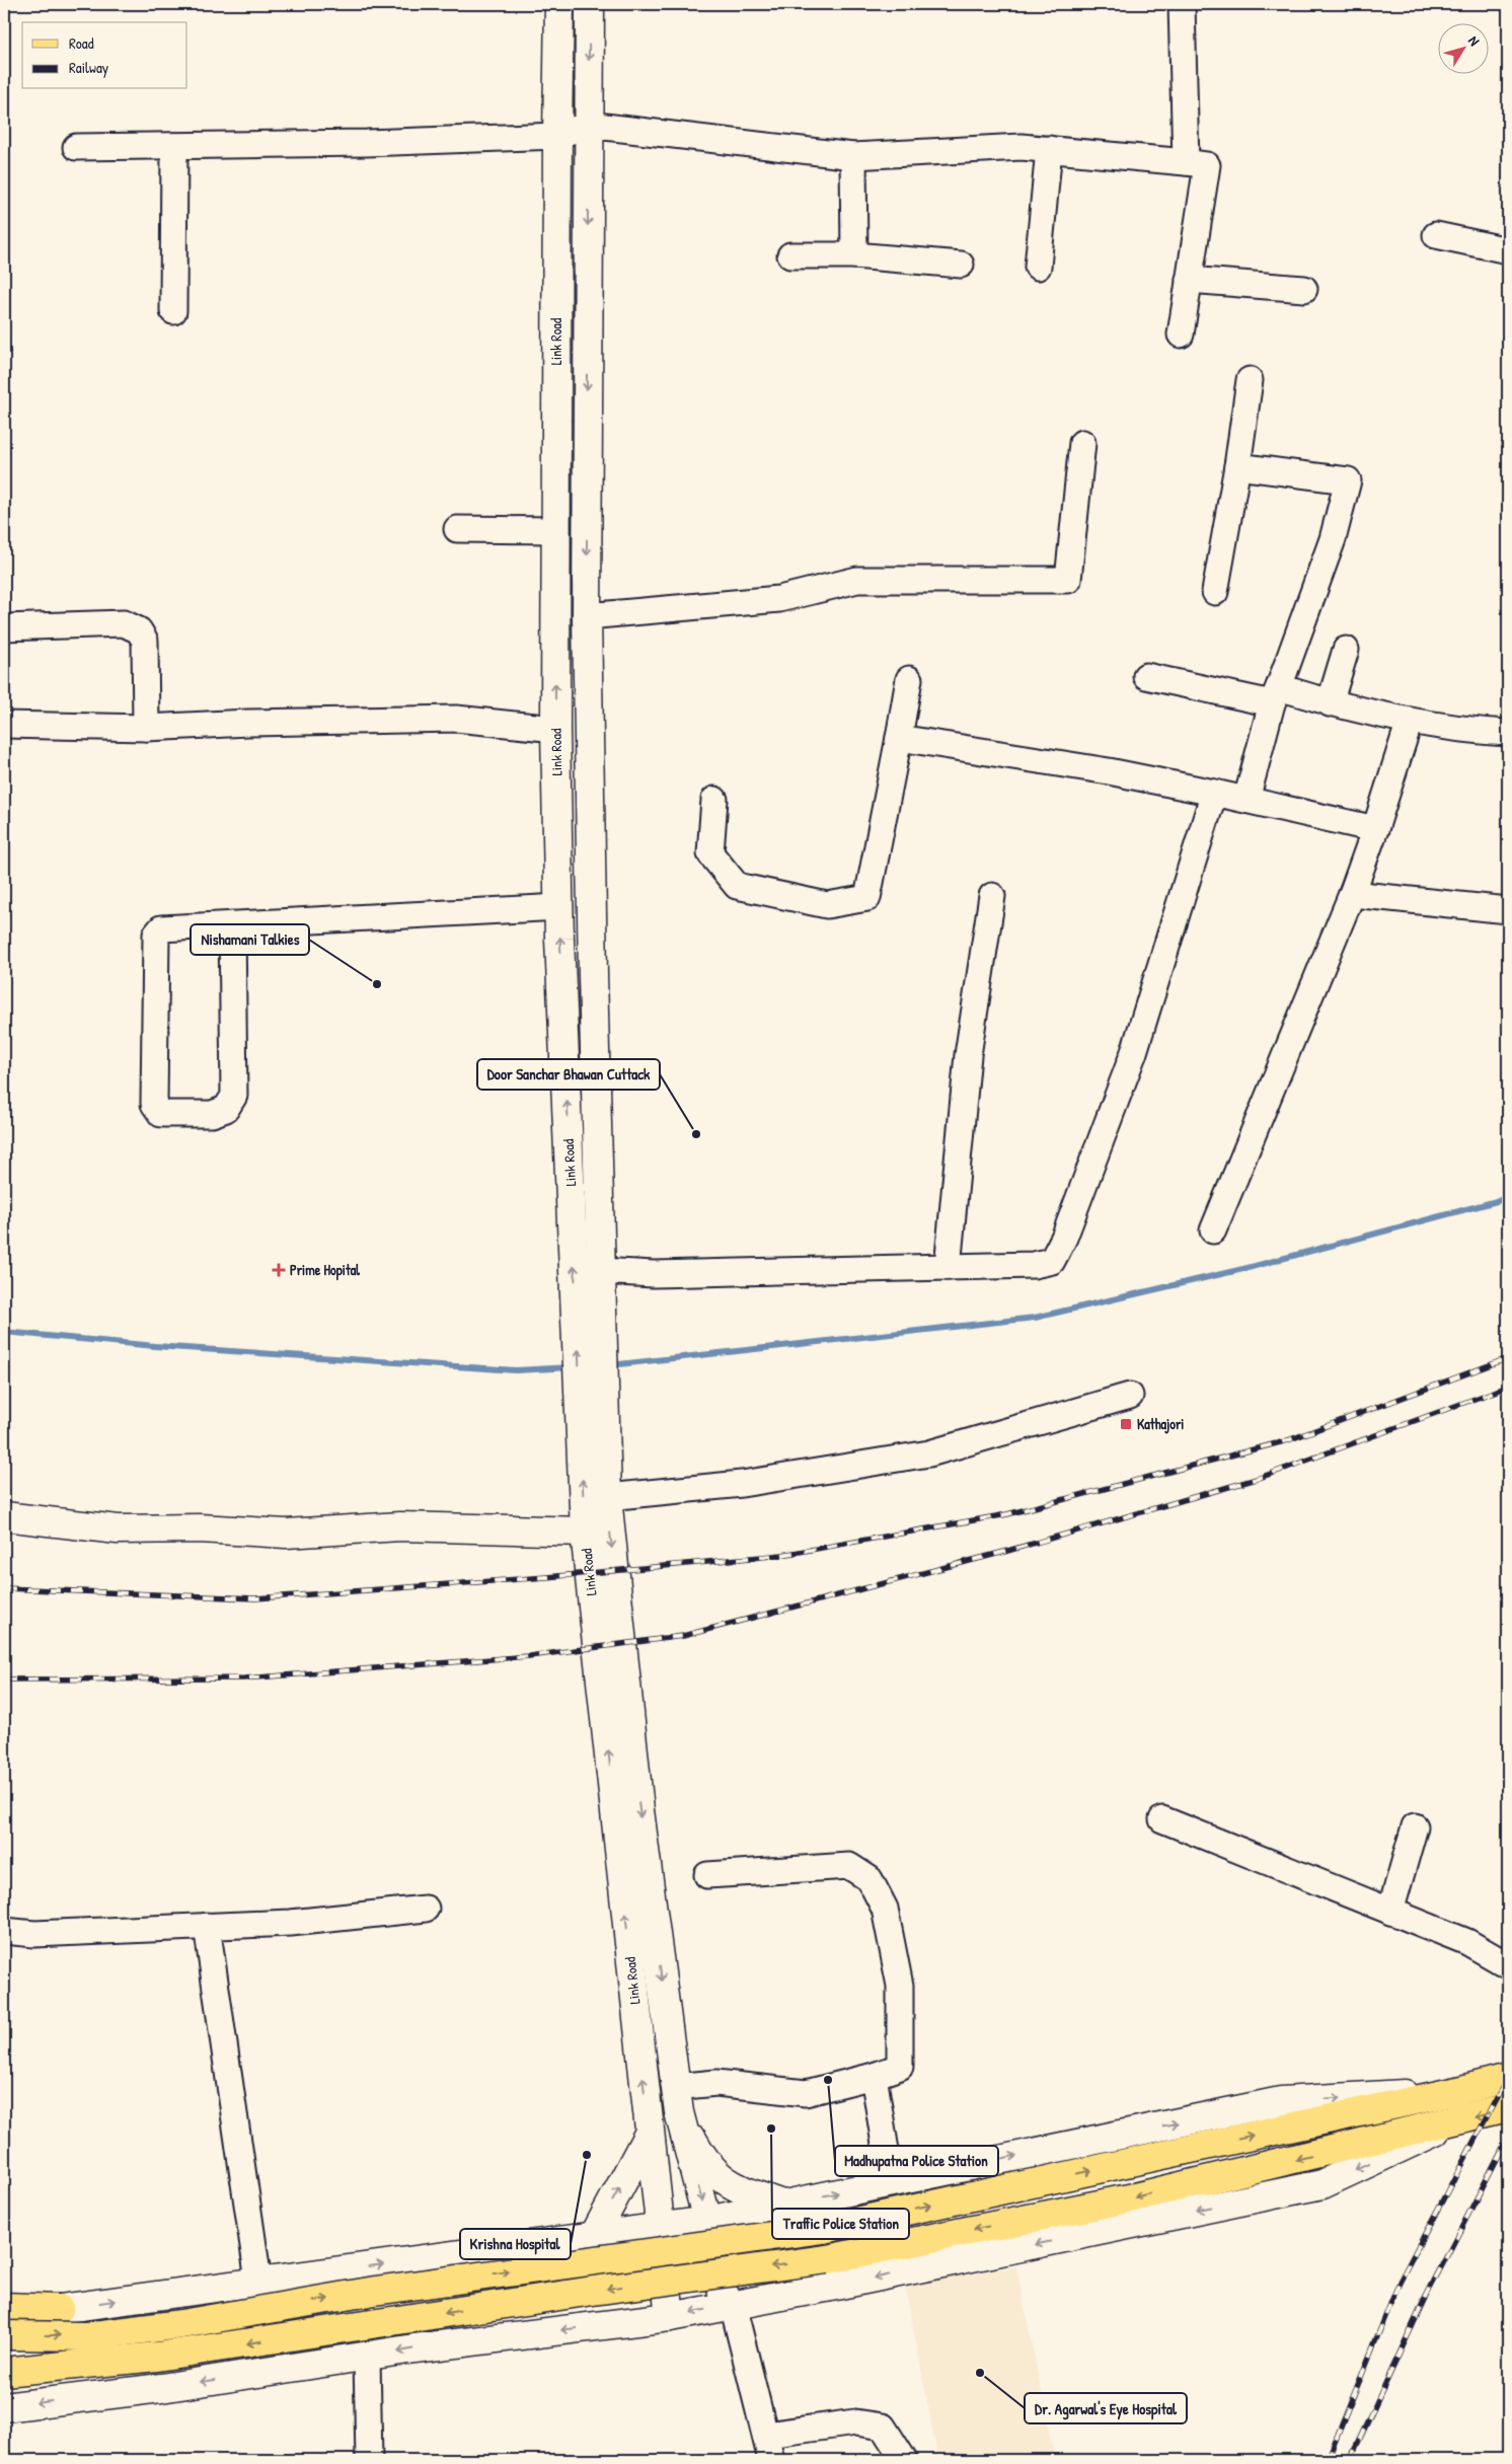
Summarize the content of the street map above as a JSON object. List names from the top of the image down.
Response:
{
  "streets": {
    "main road": ["Link Road"]
  },
  "places": {
    "other": [
      "Nishamani Talkies",
      "Door Sanchar Bhawan Cuttack",
      "Madhupatna Police Station",
      "Traffic Police Station",
      "Krishna Hospital",
      "Dr. Agarwal's Eye Hospital"
    ],
    "health": ["Prime Hopital"],
    "transit": ["Kathajori"]
  },
  "legend": ["Road", "Railway"],
  "north": "top right"
}
